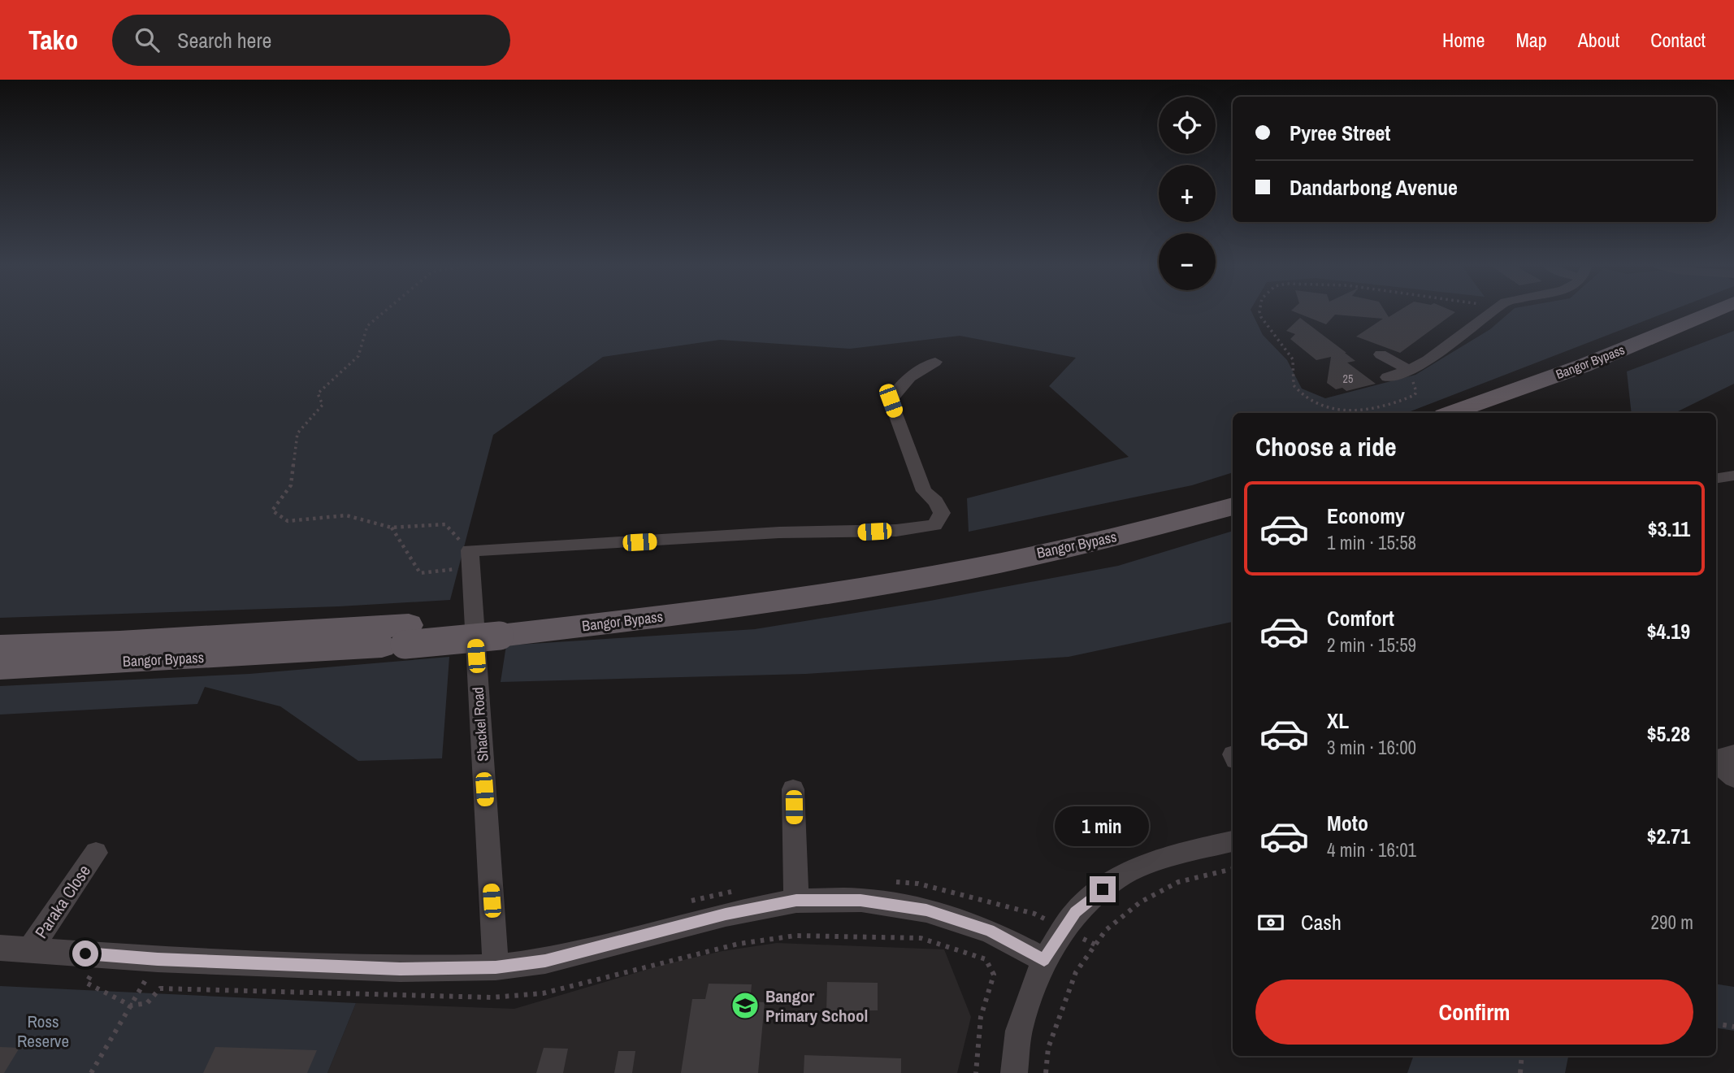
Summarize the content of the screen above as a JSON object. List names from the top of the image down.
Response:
{
  "streets": {
    "main road": ["Bangor Bypass"],
    "street": ["Shackel Road", "Paraka Close"]
  },
  "parks": ["Ross Reserve"],
  "places": {
    "school or university": ["Bangor Primary School"]
  },
  "house_numbers": ["25"],
  "page": {
    "header": "Tako",
    "search": "Search here",
    "nav": [
      "Home",
      "Map",
      "About",
      "Contact"
    ],
    "map_buttons": ["+", "−"],
    "banner": ["Pyree Street", "Dandarbong Avenue"],
    "heading": "Choose a ride",
    "list": [
      {
        "name": "Economy",
        "note": "1 min · 15:58",
        "value": "$3.11"
      },
      {
        "name": "Comfort",
        "note": "2 min · 15:59",
        "value": "$4.19"
      },
      {
        "name": "XL",
        "note": "3 min · 16:00",
        "value": "$5.28"
      },
      {
        "name": "Moto",
        "note": "4 min · 16:01",
        "value": "$2.71"
      }
    ],
    "bubble": "1 min",
    "pay": ["Cash", "290 m"],
    "buttons": "Confirm"
  }
}
